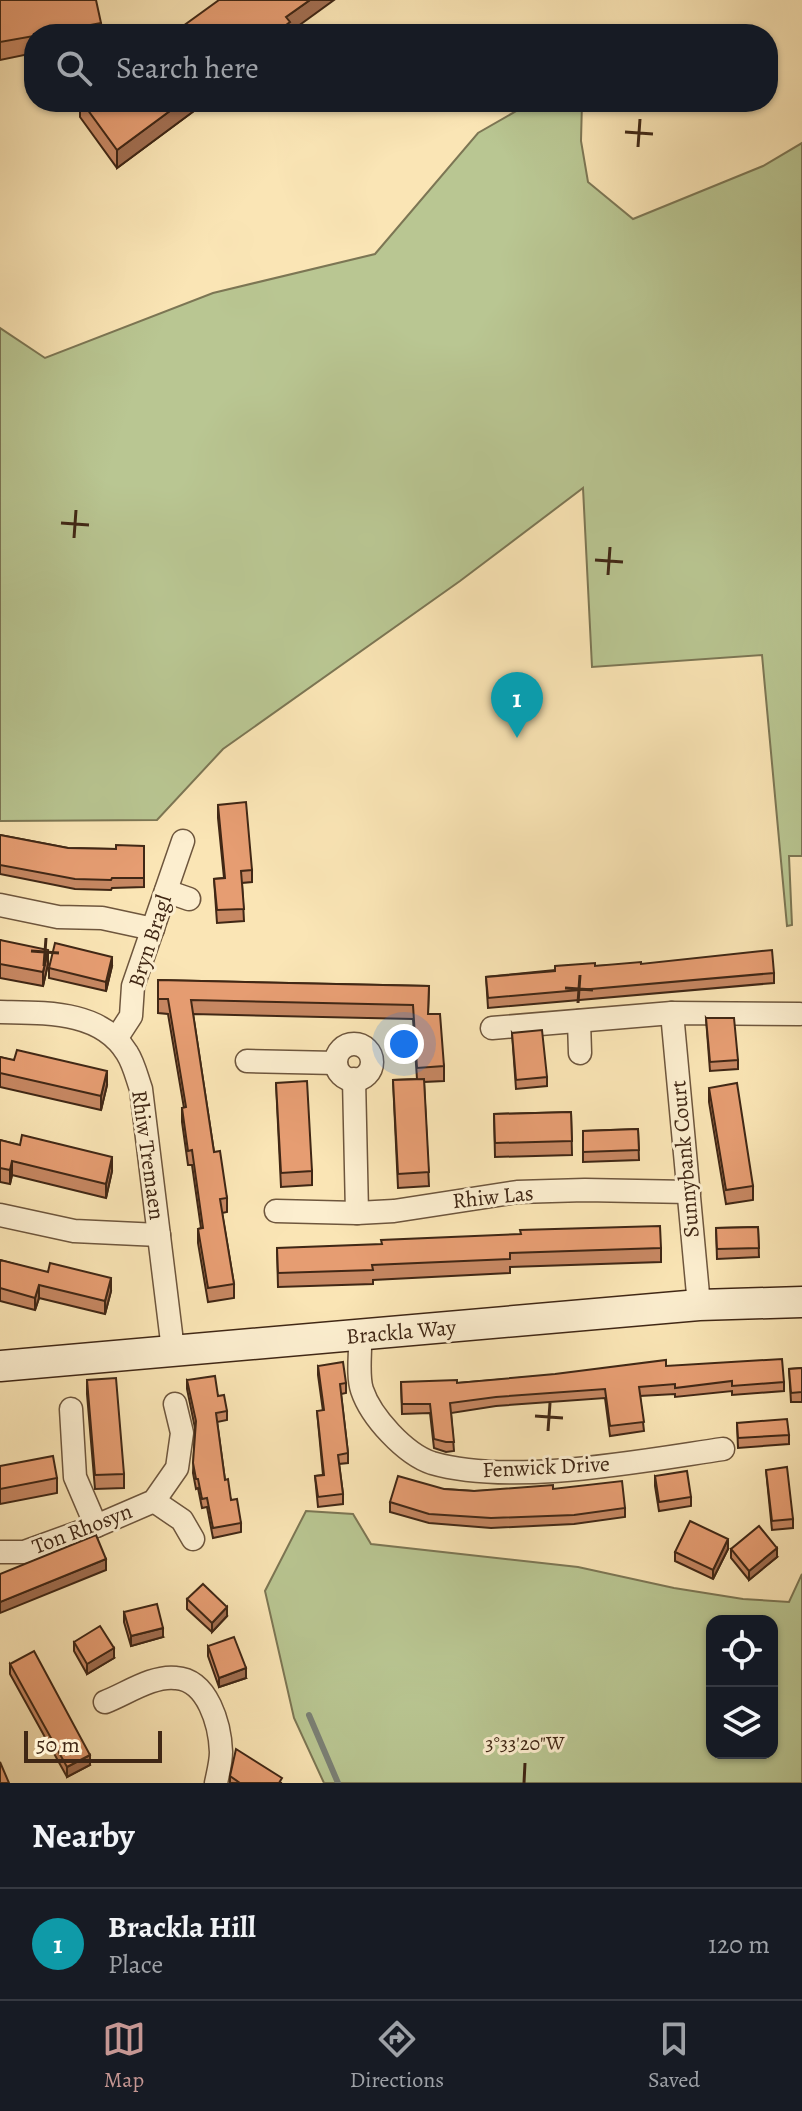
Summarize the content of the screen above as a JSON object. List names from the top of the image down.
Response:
{
  "streets": {
    "street": [
      "Bryn Bragl",
      "Rhiw Tremaen",
      "Sunnybank Court",
      "Rhiw Las",
      "Brackla Way",
      "Fenwick Drive",
      "Ton Rhosyn"
    ]
  },
  "crossings": [
    ["Bryn Bragl", "Rhiw Tremaen"],
    ["Rhiw Tremaen", "Brackla Way"],
    ["Sunnybank Court", "Rhiw Las"],
    ["Sunnybank Court", "Brackla Way"],
    ["Brackla Way", "Fenwick Drive"]
  ],
  "scale_bar": "50 m",
  "page": {
    "search": "Search here",
    "pins": "1",
    "scale": "50 m",
    "heading": "Nearby",
    "list": [
      {
        "mark": "1",
        "name": "Brackla Hill",
        "note": "Place",
        "value": "120 m"
      }
    ],
    "nav": ["Map", "Directions", "Saved"]
  },
  "coordinates": ["3°33'20\"W"]
}
